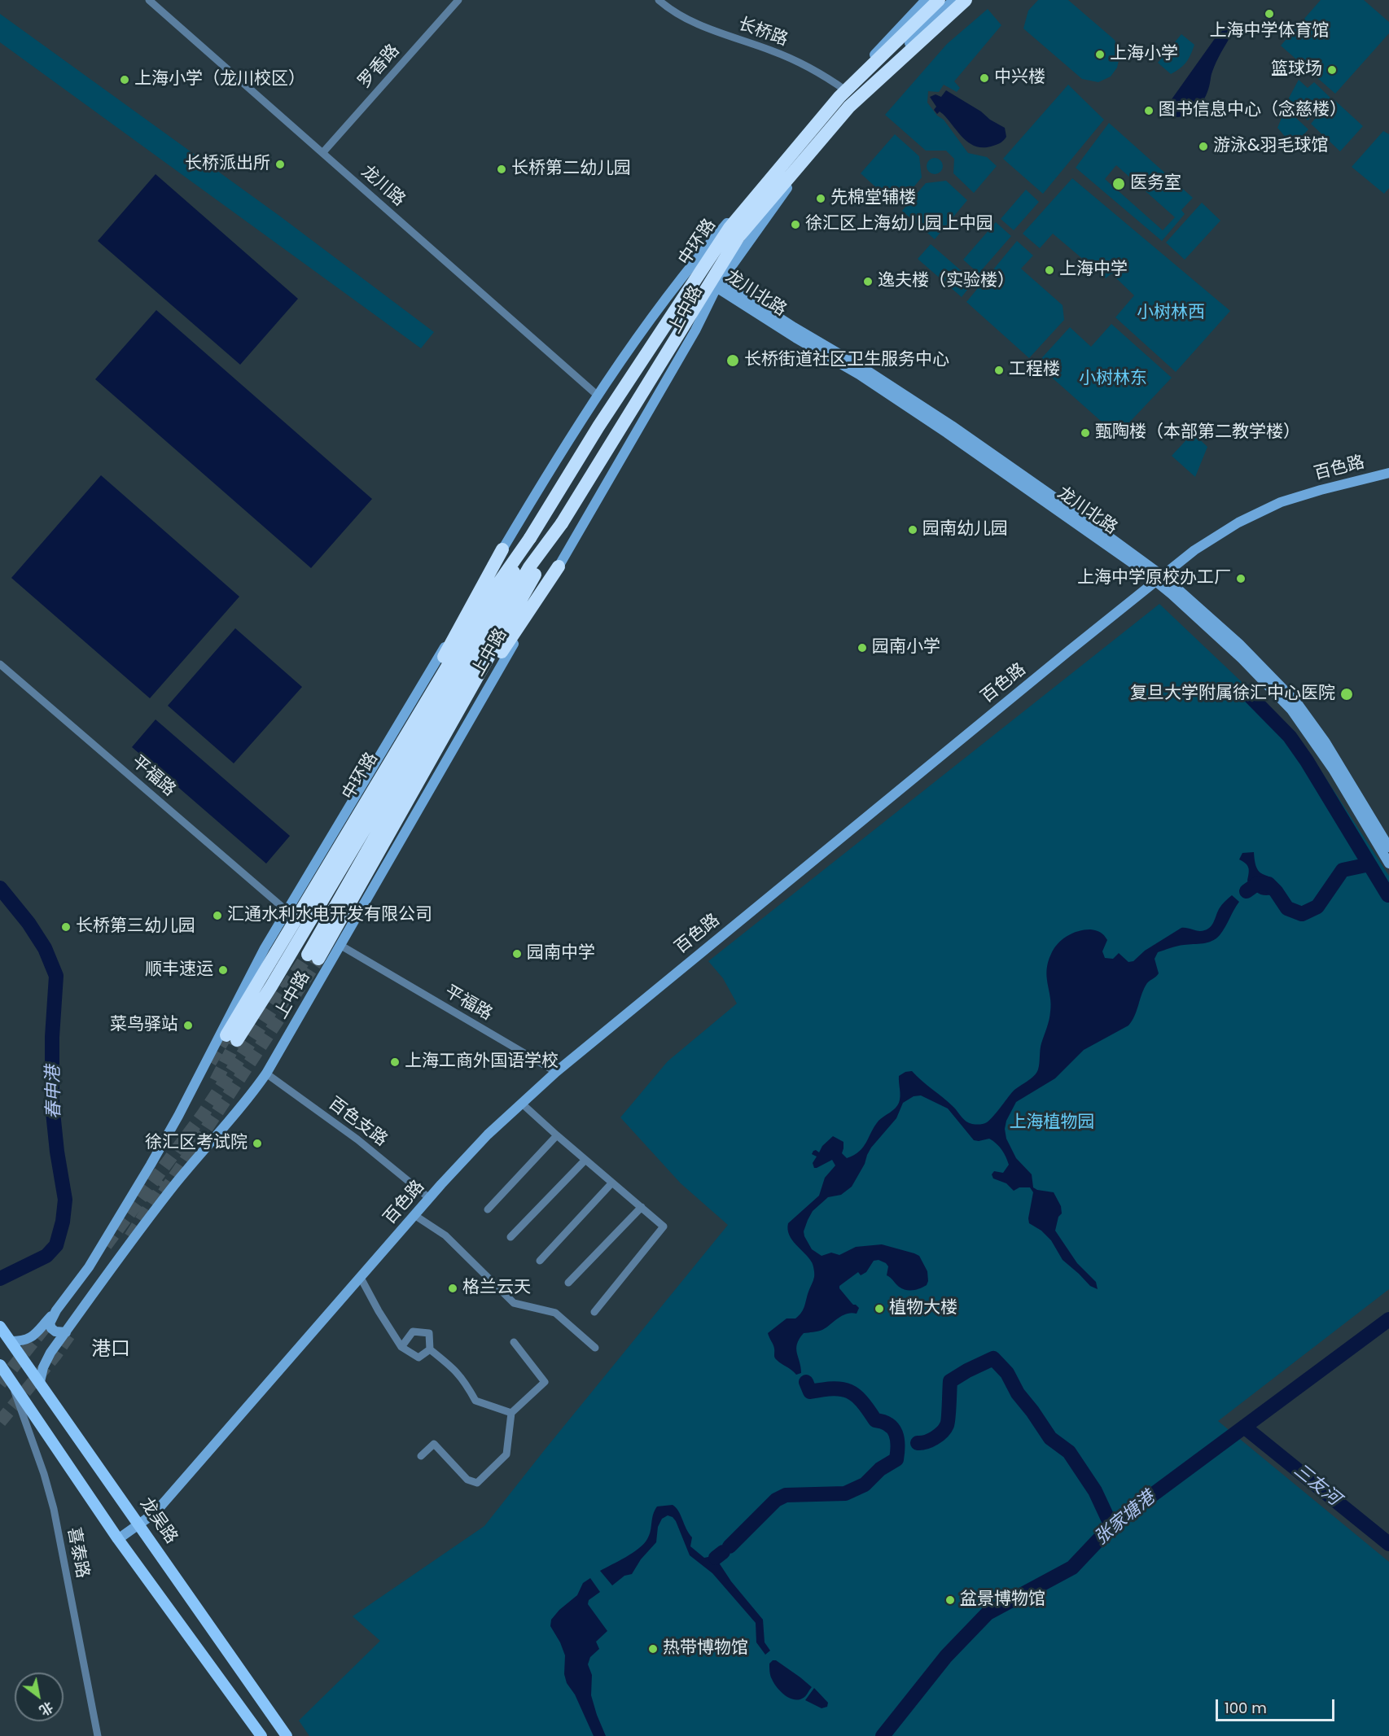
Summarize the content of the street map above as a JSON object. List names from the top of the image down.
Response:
{
  "streets": {
    "highway": ["中环路"],
    "main road": [
      "龙川北路",
      "上中路",
      "百色路",
      "龙吴路"
    ],
    "street": [
      "长桥路",
      "罗香路",
      "龙川路",
      "平福路",
      "百色支路",
      "喜泰路"
    ]
  },
  "crossings": [
    ["长桥路", "上中路"],
    ["罗香路", "龙川路"],
    ["龙川路", "上中路"],
    ["龙川北路", "上中路"],
    ["龙川北路", "百色路"],
    ["上中路", "平福路"],
    ["上中路", "百色支路"],
    ["上中路", "龙吴路"],
    ["百色路", "平福路"],
    ["百色路", "百色支路"],
    ["百色路", "龙吴路"]
  ],
  "districts": ["港口"],
  "water": ["春申港", "三友河", "张家塘港"],
  "parks": ["小树林西", "小树林东", "上海植物园"],
  "places": [
    "上海中学体育馆",
    "上海小学",
    "篮球场",
    "中兴楼",
    "上海小学（龙川校区）",
    "图书信息中心（念慈楼）",
    "游泳&羽毛球馆",
    "长桥派出所",
    "长桥第二幼儿园",
    "医务室",
    "先棉堂辅楼",
    "徐汇区上海幼儿园上中园",
    "上海中学",
    "逸夫楼（实验楼）",
    "长桥街道社区卫生服务中心",
    "工程楼",
    "甄陶楼（本部第二教学楼）",
    "园南幼儿园",
    "上海中学原校办工厂",
    "园南小学",
    "复旦大学附属徐汇中心医院",
    "汇通水利水电开发有限公司",
    "长桥第三幼儿园",
    "园南中学",
    "顺丰速运",
    "菜鸟驿站",
    "上海工商外国语学校",
    "徐汇区考试院",
    "格兰云天",
    "植物大楼",
    "盆景博物馆",
    "热带博物馆"
  ],
  "scale_bar": "100 m",
  "north": "bottom right"
}
